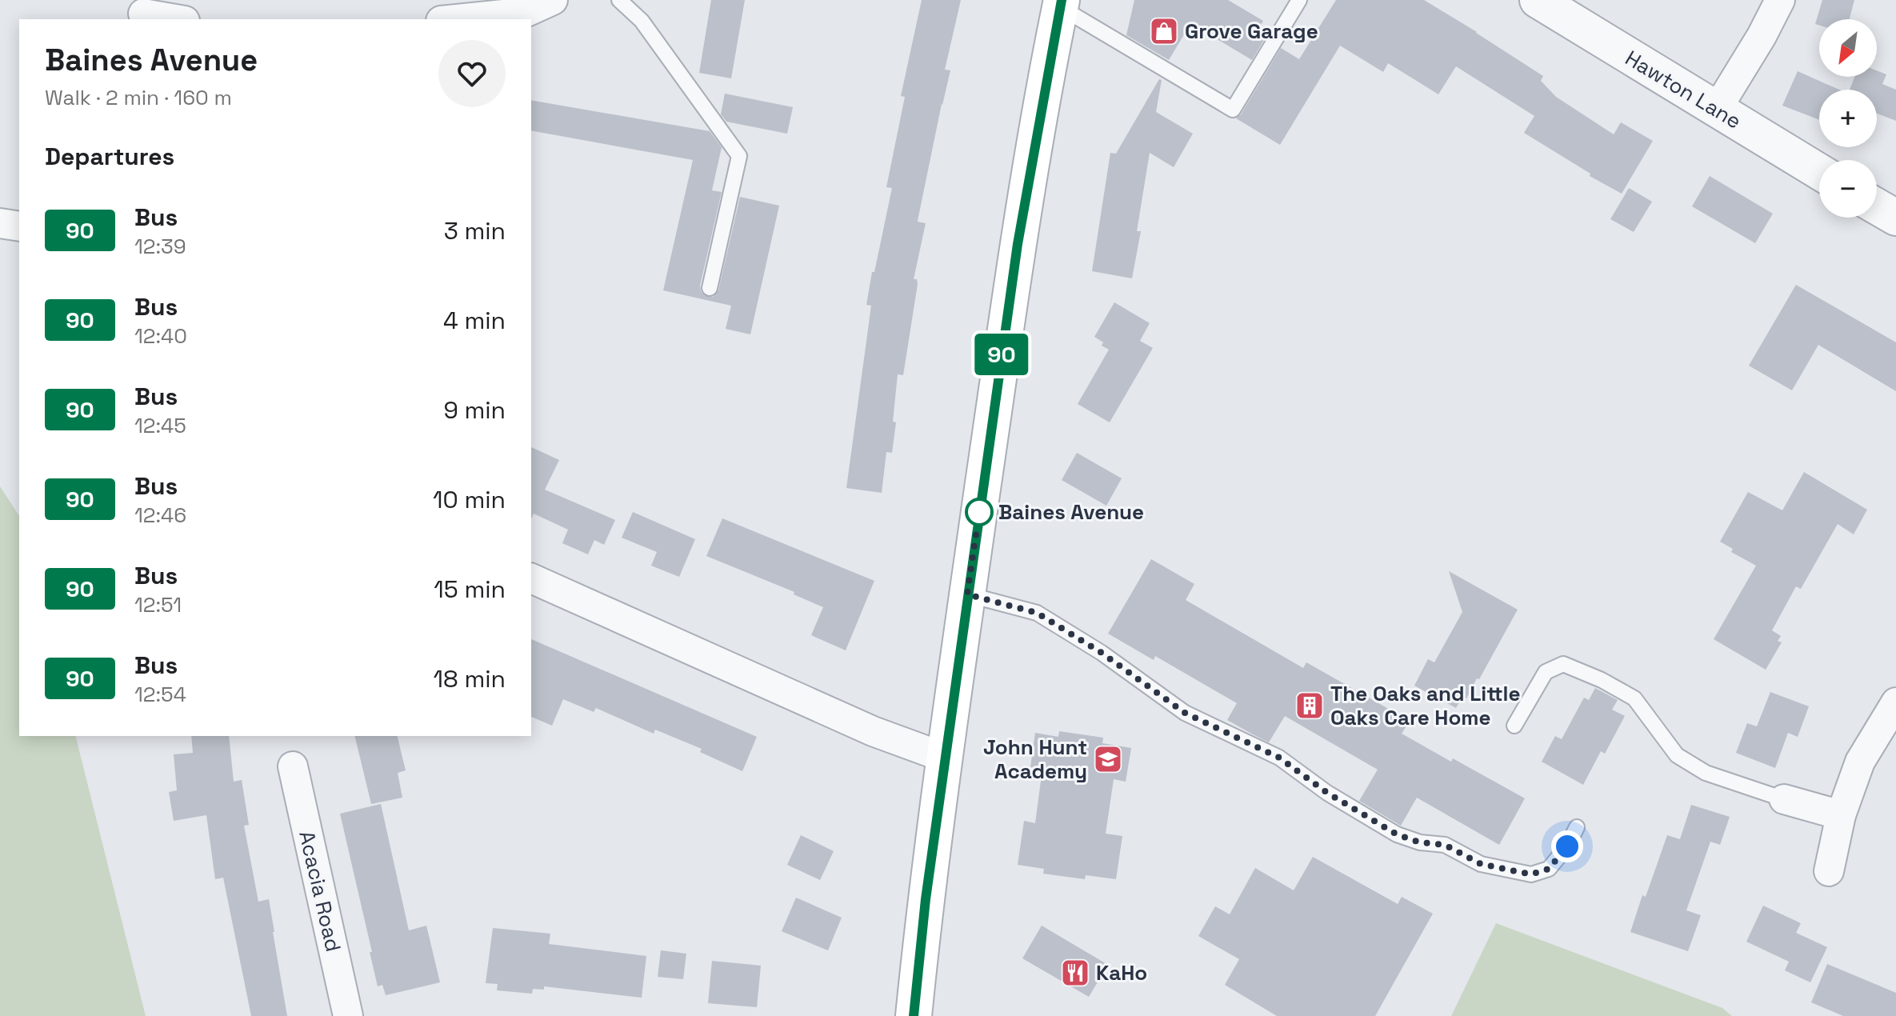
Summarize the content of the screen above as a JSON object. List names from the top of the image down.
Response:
{
  "streets": {
    "street": ["Hawton Lane", "Acacia Road"]
  },
  "places": {
    "shop": ["Grove Garage"],
    "other": ["Baines Avenue"],
    "building": ["The Oaks and Little Oaks Care Home"],
    "school or university": ["John Hunt Academy"],
    "restaurant": ["KaHo"]
  },
  "lines": ["bus line 90"],
  "north": "bottom left",
  "page": {
    "on_map": "90",
    "map_buttons": ["+", "−"],
    "heading": [
      ["Baines Avenue", "Walk · 2 min · 160 m"],
      "Departures"
    ],
    "list": [
      {
        "mark": "90",
        "name": "Bus",
        "note": "12:39",
        "value": "3 min"
      },
      {
        "mark": "90",
        "name": "Bus",
        "note": "12:40",
        "value": "4 min"
      },
      {
        "mark": "90",
        "name": "Bus",
        "note": "12:45",
        "value": "9 min"
      },
      {
        "mark": "90",
        "name": "Bus",
        "note": "12:46",
        "value": "10 min"
      },
      {
        "mark": "90",
        "name": "Bus",
        "note": "12:51",
        "value": "15 min"
      },
      {
        "mark": "90",
        "name": "Bus",
        "note": "12:54",
        "value": "18 min"
      }
    ]
  }
}
